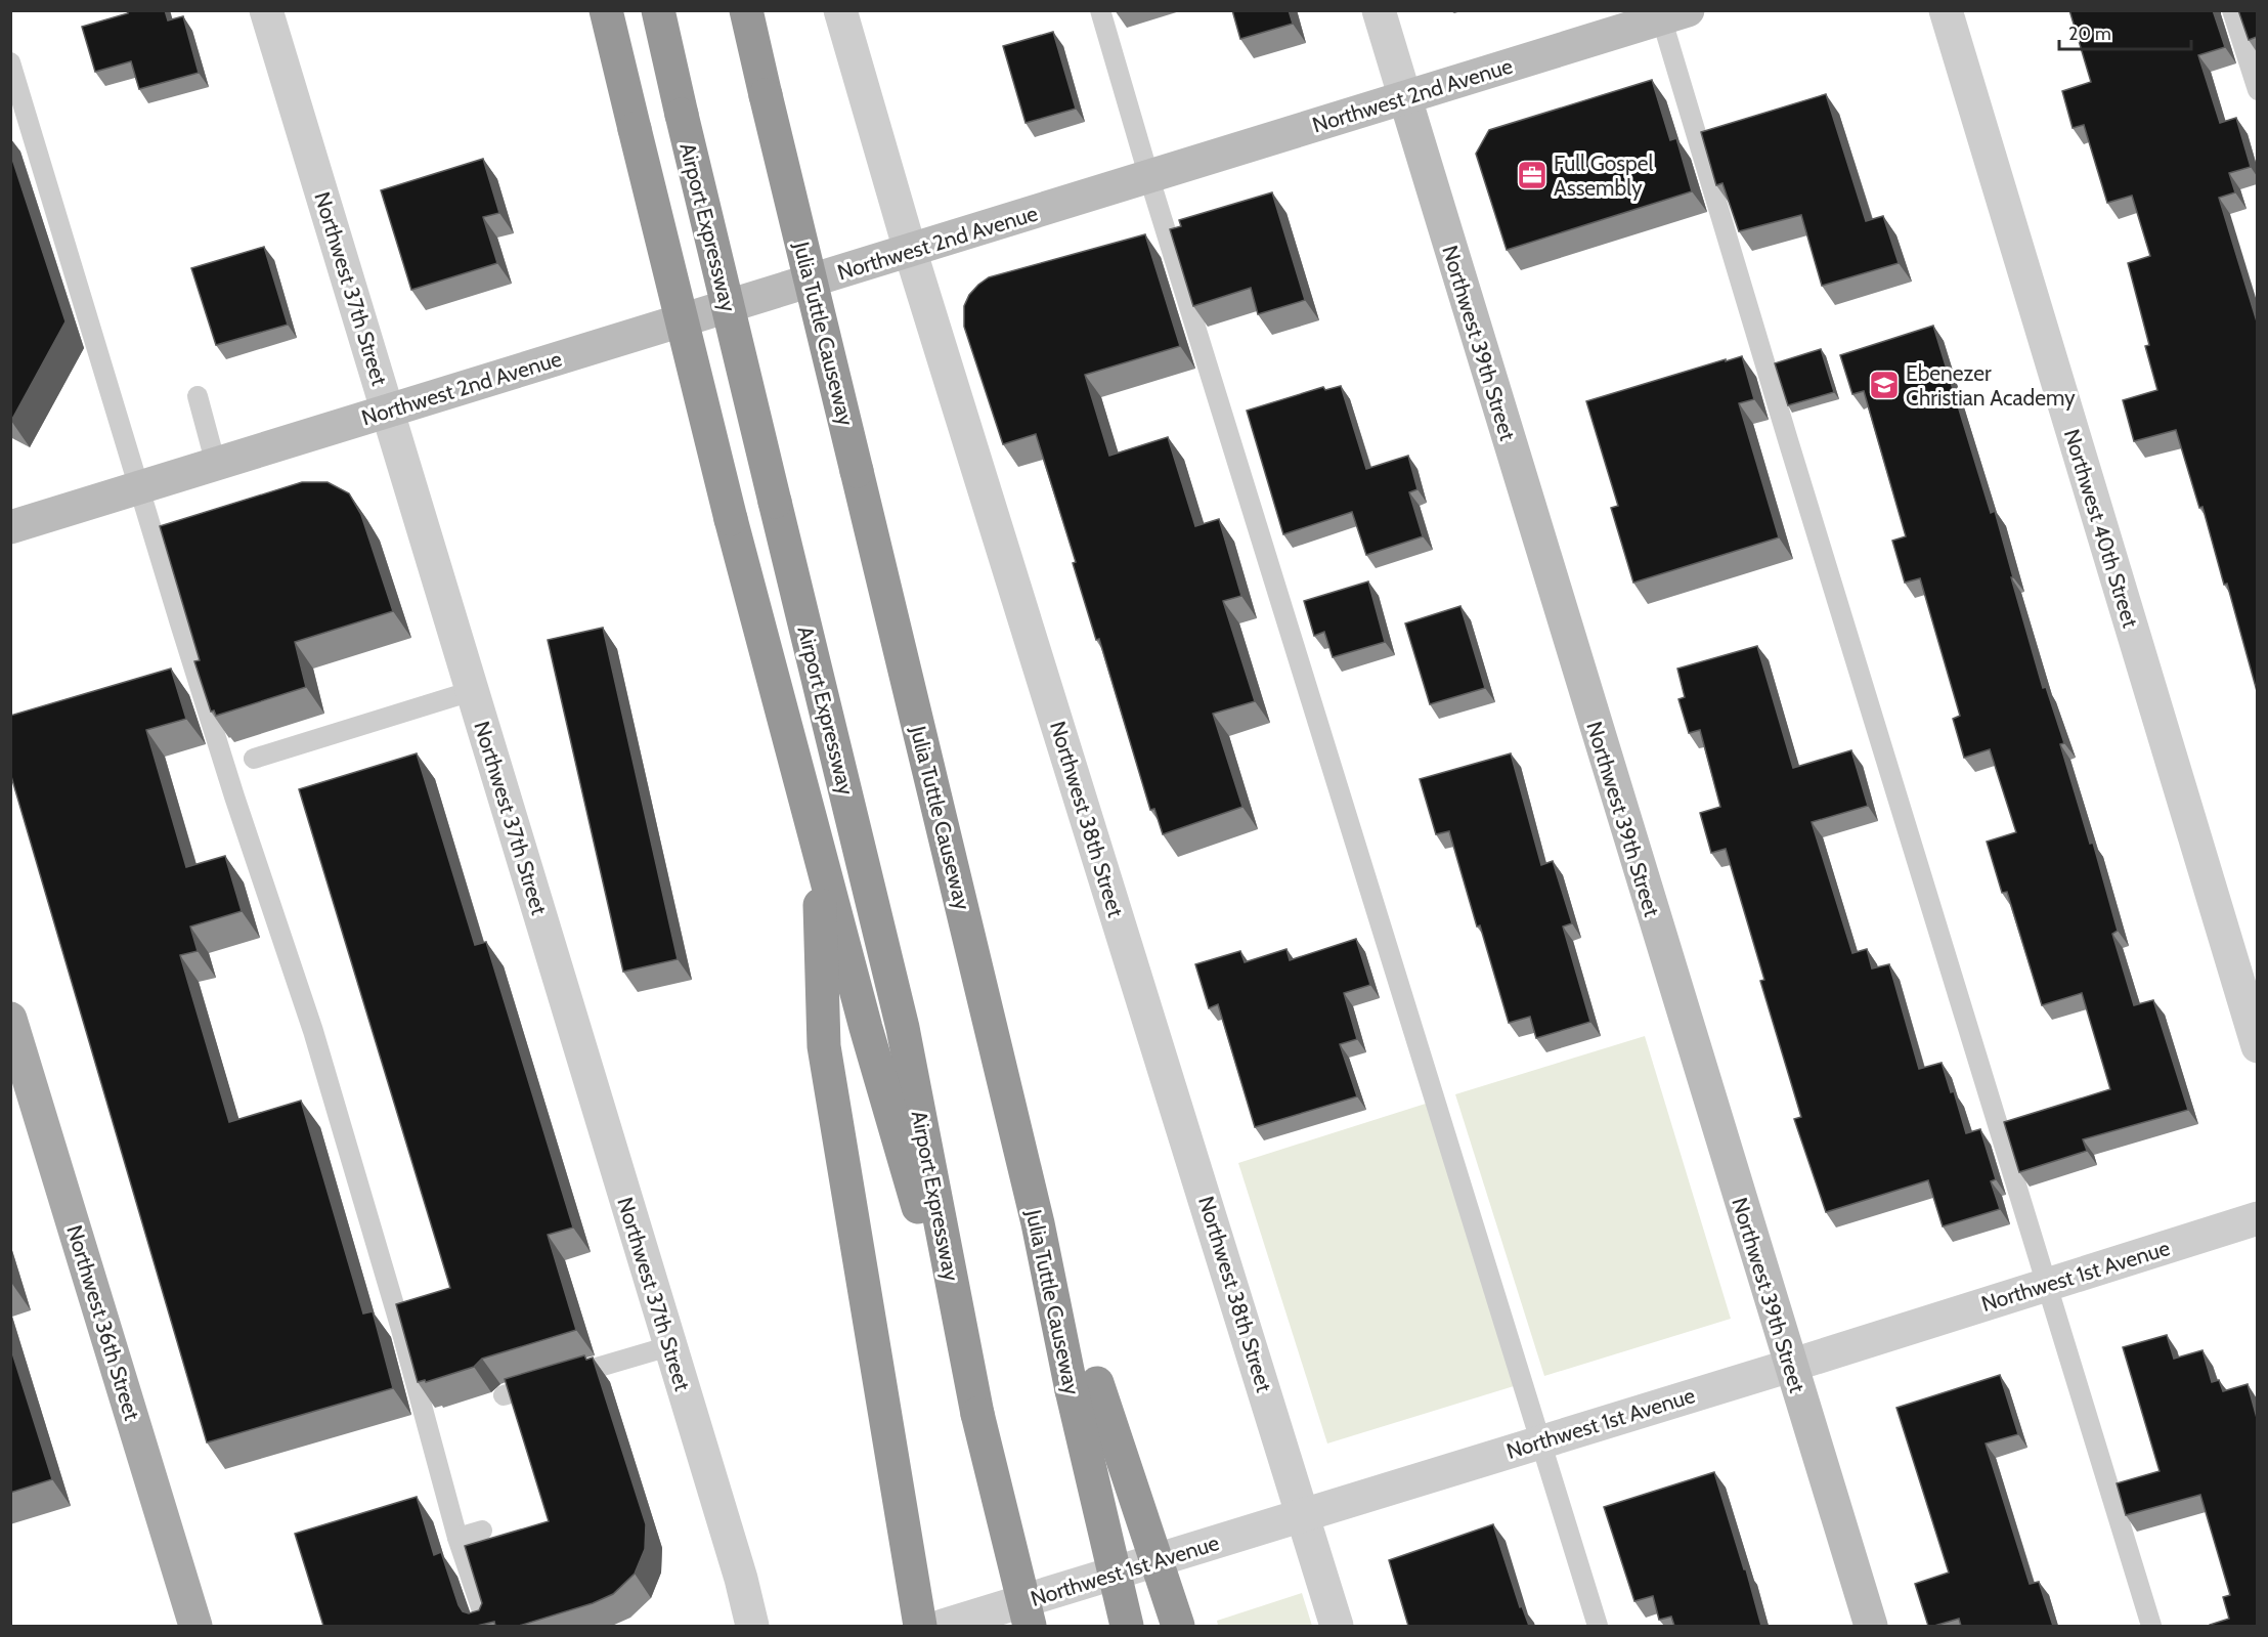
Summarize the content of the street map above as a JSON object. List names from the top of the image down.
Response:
{
  "streets": {
    "highway": ["Airport Expressway", "Julia Tuttle Causeway"],
    "main road": ["Northwest 36th Street"],
    "street": [
      "Northwest 2nd Avenue",
      "Northwest 37th Street",
      "Northwest 39th Street",
      "Northwest 40th Street",
      "Northwest 38th Street",
      "Northwest 1st Avenue"
    ]
  },
  "crossings": [
    ["Northwest 2nd Avenue", "Northwest 37th Street"],
    ["Northwest 2nd Avenue", "Northwest 39th Street"],
    ["Northwest 2nd Avenue", "Northwest 38th Street"],
    ["Northwest 39th Street", "Northwest 1st Avenue"],
    ["Northwest 38th Street", "Northwest 1st Avenue"]
  ],
  "places": {
    "office": ["Full Gospel Assembly"],
    "school or university": ["Ebenezer Christian Academy"]
  },
  "scale_bar": "20 m"
}
